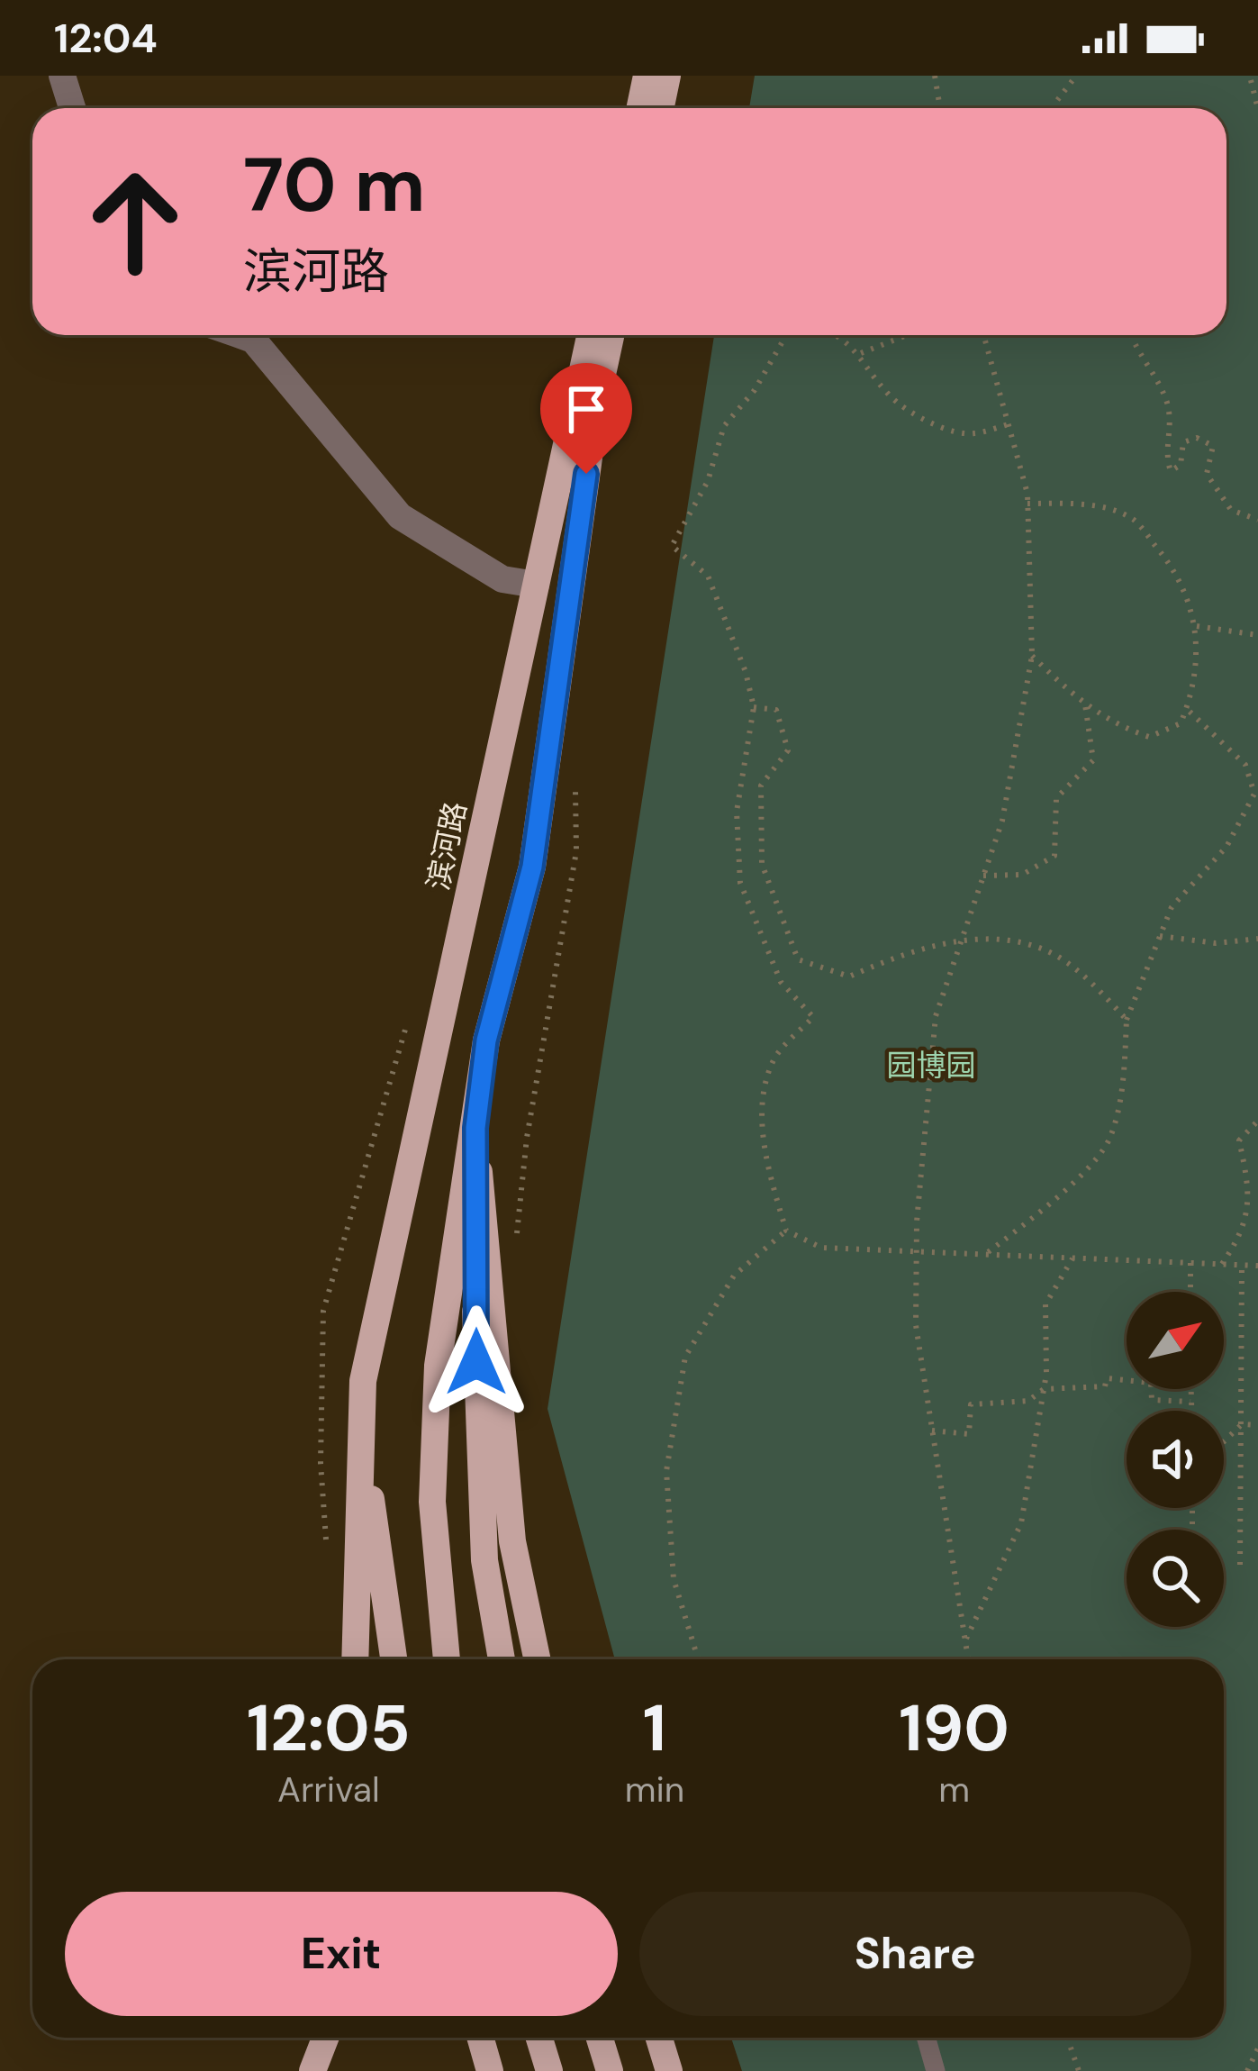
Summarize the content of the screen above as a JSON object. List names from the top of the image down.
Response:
{
  "streets": {
    "main road": ["滨河路"]
  },
  "parks": ["园博园"],
  "north": "top right",
  "page": {
    "status": "12:04",
    "turn": ["70 m", "滨河路"],
    "eta": [
      "12:05",
      "Arrival",
      "1",
      "min",
      "190",
      "m"
    ],
    "buttons": ["Exit", "Share"]
  }
}
